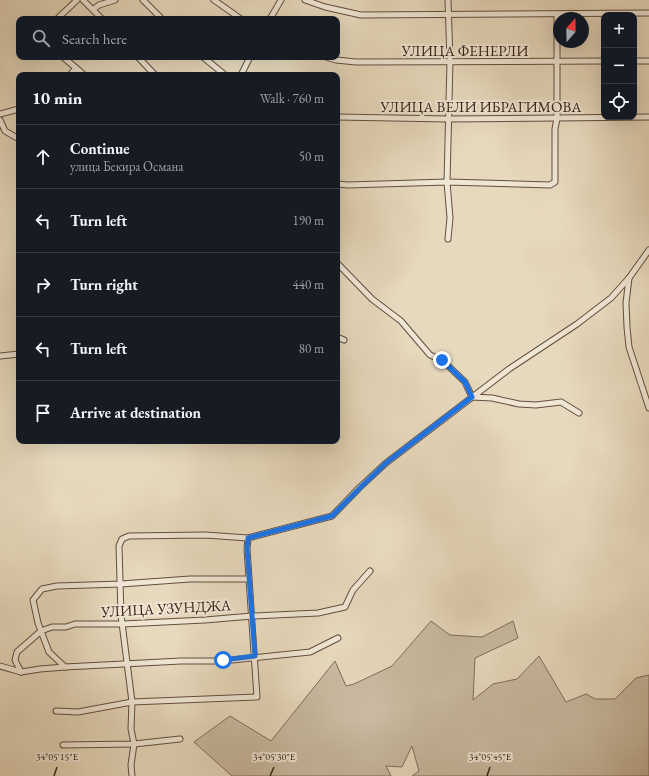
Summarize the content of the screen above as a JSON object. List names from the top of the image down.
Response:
{
  "streets": {
    "street": ["УЛИЦА ФЕНЕРЛИ", "УЛИЦА ВЕЛИ ИБРАГИМОВА", "УЛИЦА УЗУНДЖА"]
  },
  "north": "top",
  "page": {
    "map_buttons": ["+", "−"],
    "search": "Search here",
    "heading": ["10 min", "Walk · 760 m"],
    "list": [
      ["Continue", "улица Бекира Османа", "50 m"],
      ["Turn left", "190 m"],
      ["Turn right", "440 m"],
      ["Turn left", "80 m"],
      "Arrive at destination"
    ]
  },
  "coordinates": ["34°05'15\"E", "34°05'30\"E", "34°05'45\"E"]
}
